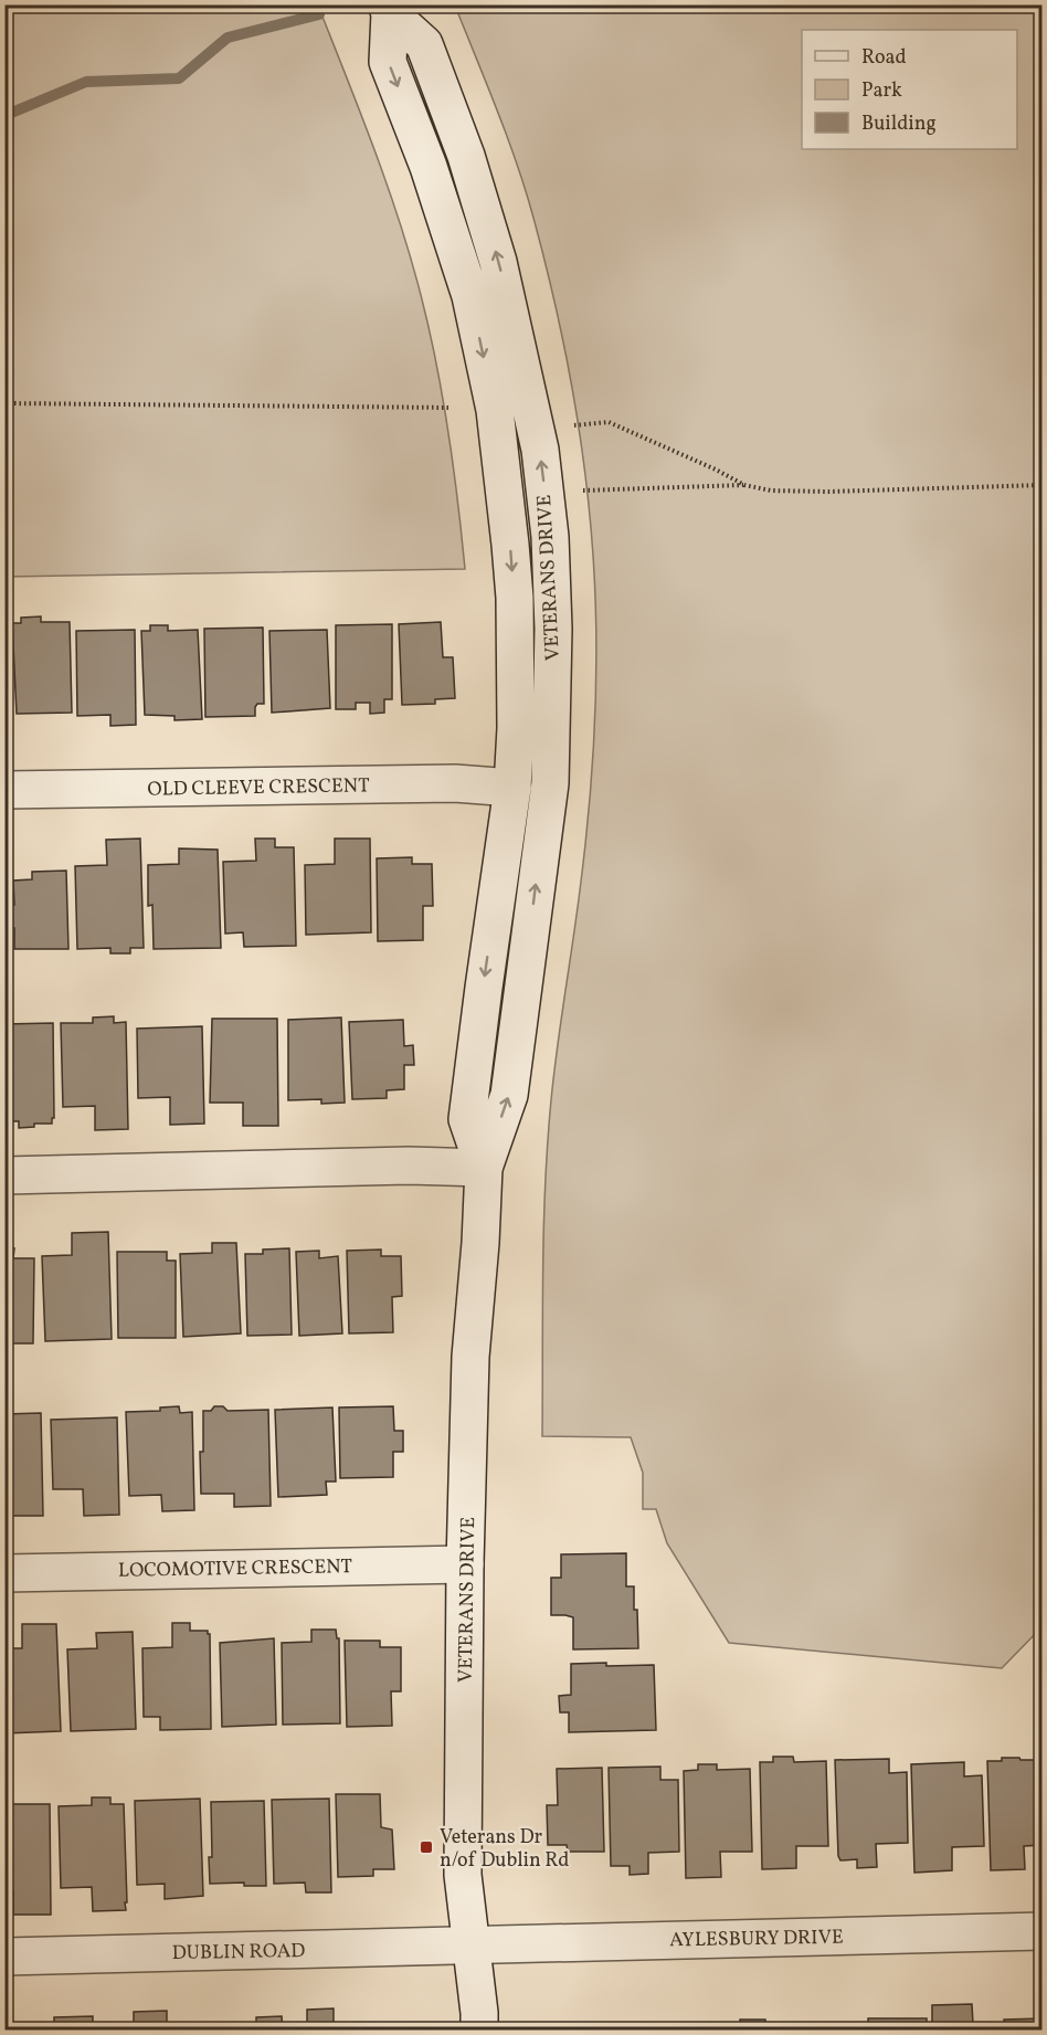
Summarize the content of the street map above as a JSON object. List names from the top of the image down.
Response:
{
  "streets": {
    "street": [
      "VETERANS DRIVE",
      "OLD CLEEVE CRESCENT",
      "LOCOMOTIVE CRESCENT",
      "AYLESBURY DRIVE",
      "DUBLIN ROAD"
    ]
  },
  "crossings": [
    ["VETERANS DRIVE", "OLD CLEEVE CRESCENT"],
    ["VETERANS DRIVE", "LOCOMOTIVE CRESCENT"],
    ["VETERANS DRIVE", "AYLESBURY DRIVE"],
    ["VETERANS DRIVE", "DUBLIN ROAD"],
    ["AYLESBURY DRIVE", "DUBLIN ROAD"]
  ],
  "places": {
    "transit": ["Veterans Dr n/of Dublin Rd"]
  },
  "legend": ["Road", "Park", "Building"]
}
